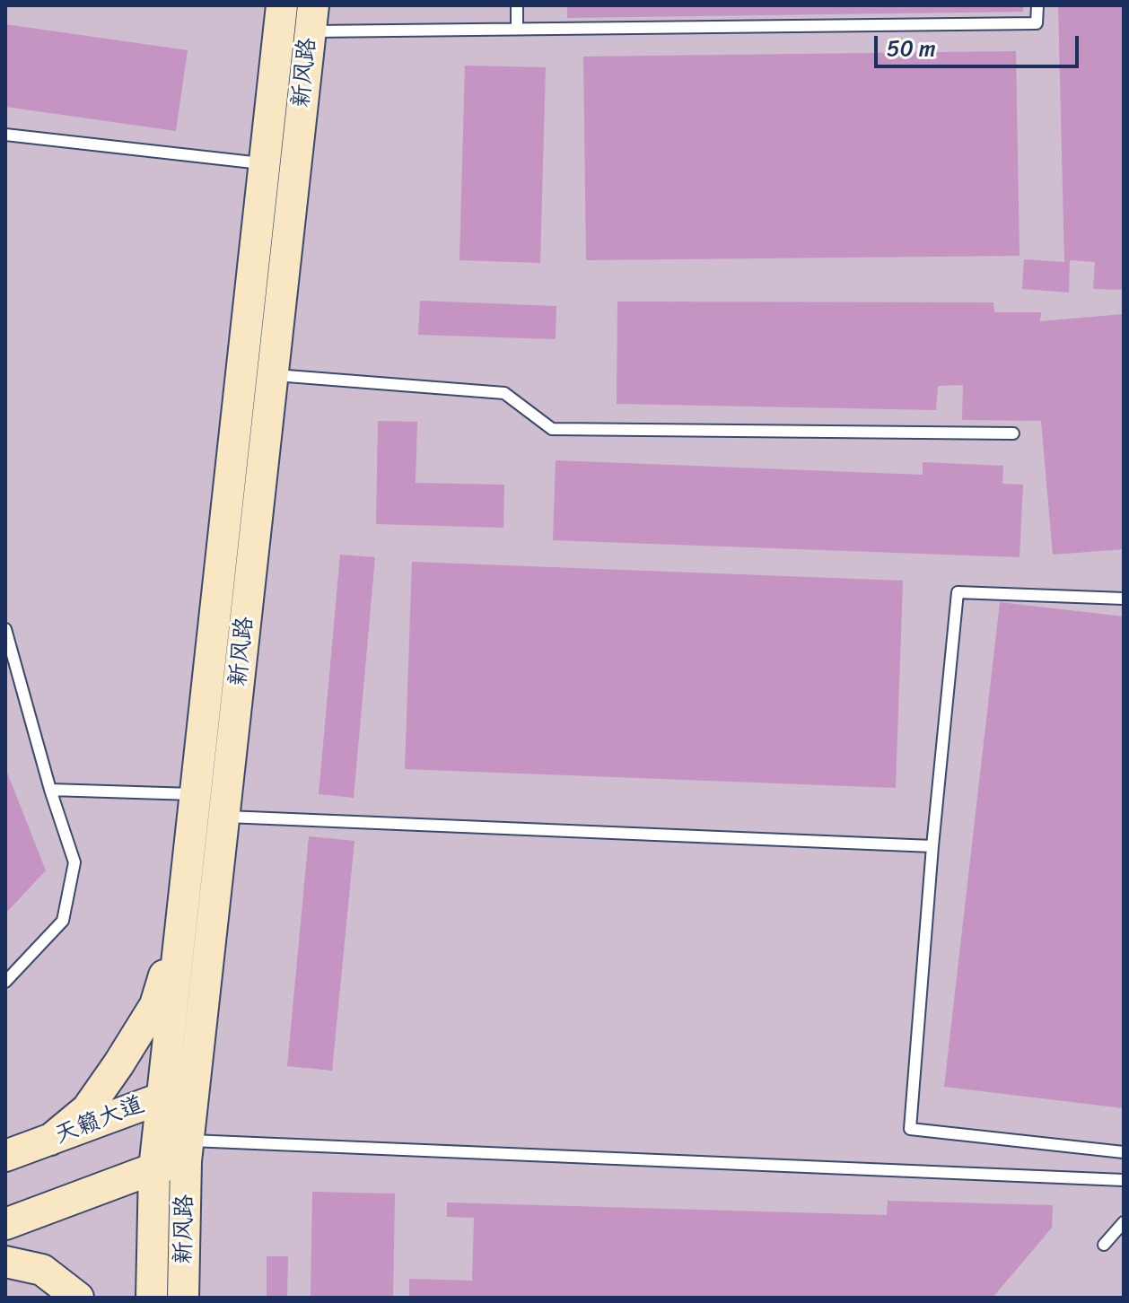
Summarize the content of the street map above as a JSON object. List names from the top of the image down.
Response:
{
  "streets": {
    "main road": ["新风路", "天籁大道"]
  },
  "crossings": [
    ["新风路", "天籁大道"]
  ],
  "scale_bar": "50 m"
}
